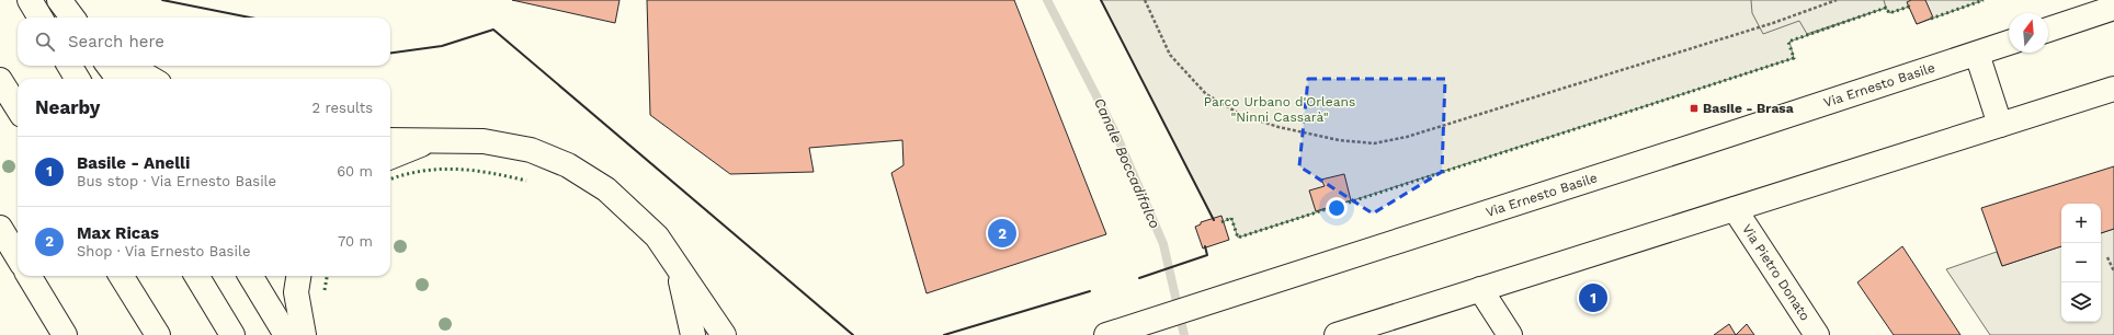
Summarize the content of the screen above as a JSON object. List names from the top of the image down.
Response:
{
  "streets": {
    "main road": ["Via Ernesto Basile", "Via Pietro Donato"]
  },
  "water": ["Canale Boccadifalco"],
  "parks": ["Parco Urbano d'Orleans \"Ninni Cassarà\""],
  "places": {
    "transit": ["Basile - Brasa"]
  },
  "north": "top",
  "page": {
    "search": "Search here",
    "heading": ["Nearby", "2 results"],
    "list": [
      {
        "mark": "1",
        "name": "Basile - Anelli",
        "note": "Bus stop · Via Ernesto Basile",
        "value": "60 m"
      },
      {
        "mark": "2",
        "name": "Max Ricas",
        "note": "Shop · Via Ernesto Basile",
        "value": "70 m"
      }
    ],
    "map_buttons": ["+", "−"],
    "pins": ["2", "1"]
  }
}
